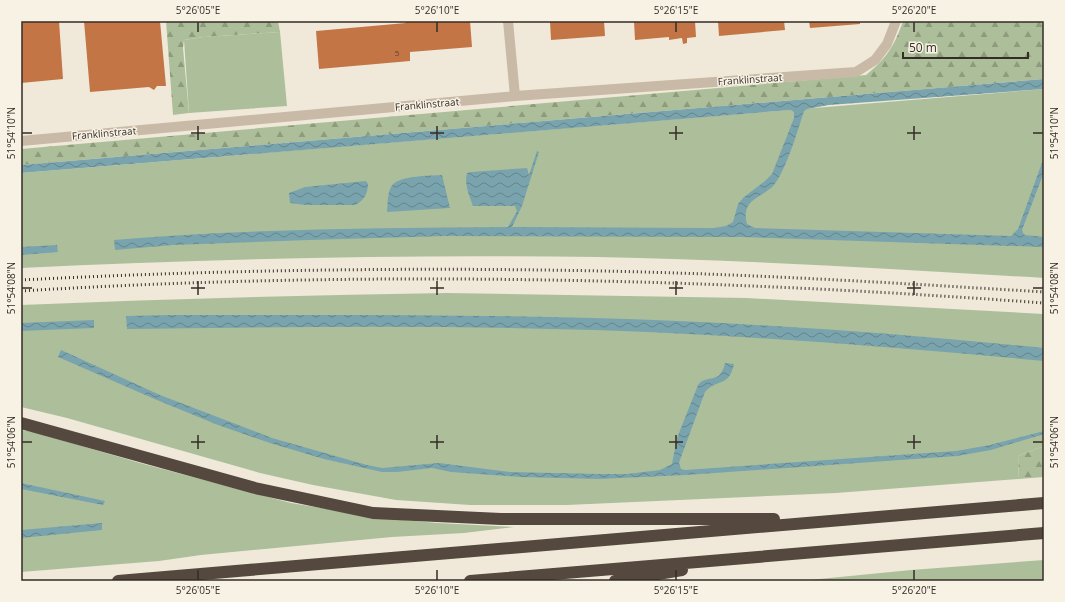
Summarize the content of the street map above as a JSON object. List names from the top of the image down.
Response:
{
  "streets": {
    "street": ["Franklinstraat"]
  },
  "house_numbers": ["5"],
  "scale_bar": "50 m",
  "coordinates": [
    "5°26'05\"E",
    "5°26'10\"E",
    "5°26'15\"E",
    "5°26'20\"E",
    "51°54'10\"N",
    "51°54'08\"N",
    "51°54'06\"N"
  ]
}
